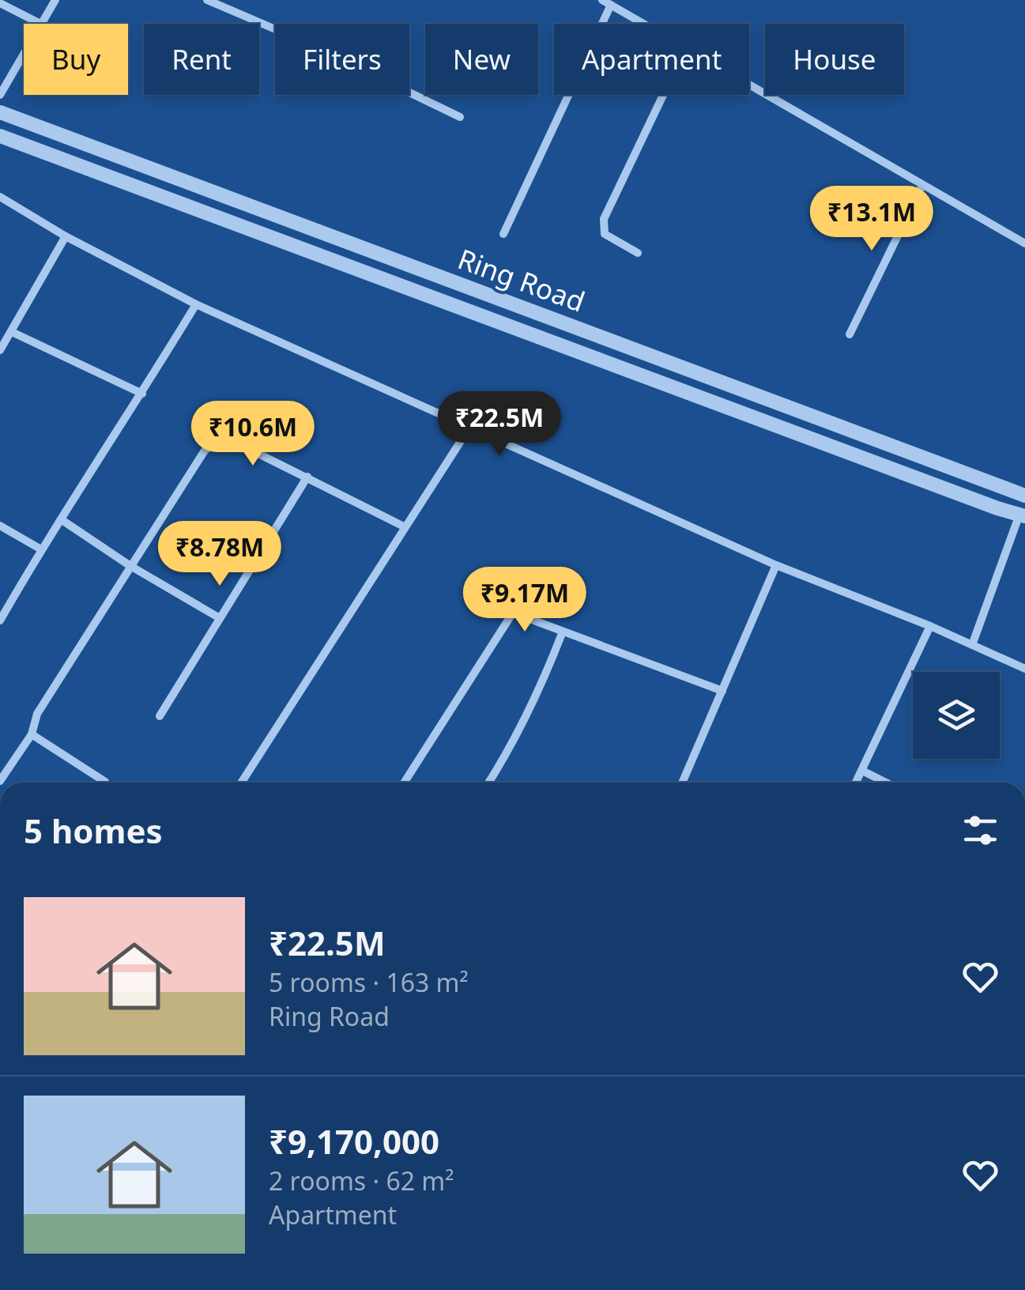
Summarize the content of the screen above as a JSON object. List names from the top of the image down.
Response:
{
  "streets": {
    "street": ["Ring Road"]
  },
  "page": {
    "chip": [
      "Buy",
      "Rent",
      "Filters",
      "New",
      "Apartment",
      "House"
    ],
    "price": [
      "₹13.1M",
      "₹22.5M",
      "₹10.6M",
      "₹8.78M",
      "₹9.17M"
    ],
    "heading": "5 homes",
    "list": [
      {
        "name": "₹22.5M",
        "note": "5 rooms · 163 m² · Ring Road"
      },
      {
        "name": "₹9,170,000",
        "note": "2 rooms · 62 m² · Apartment"
      }
    ]
  }
}
